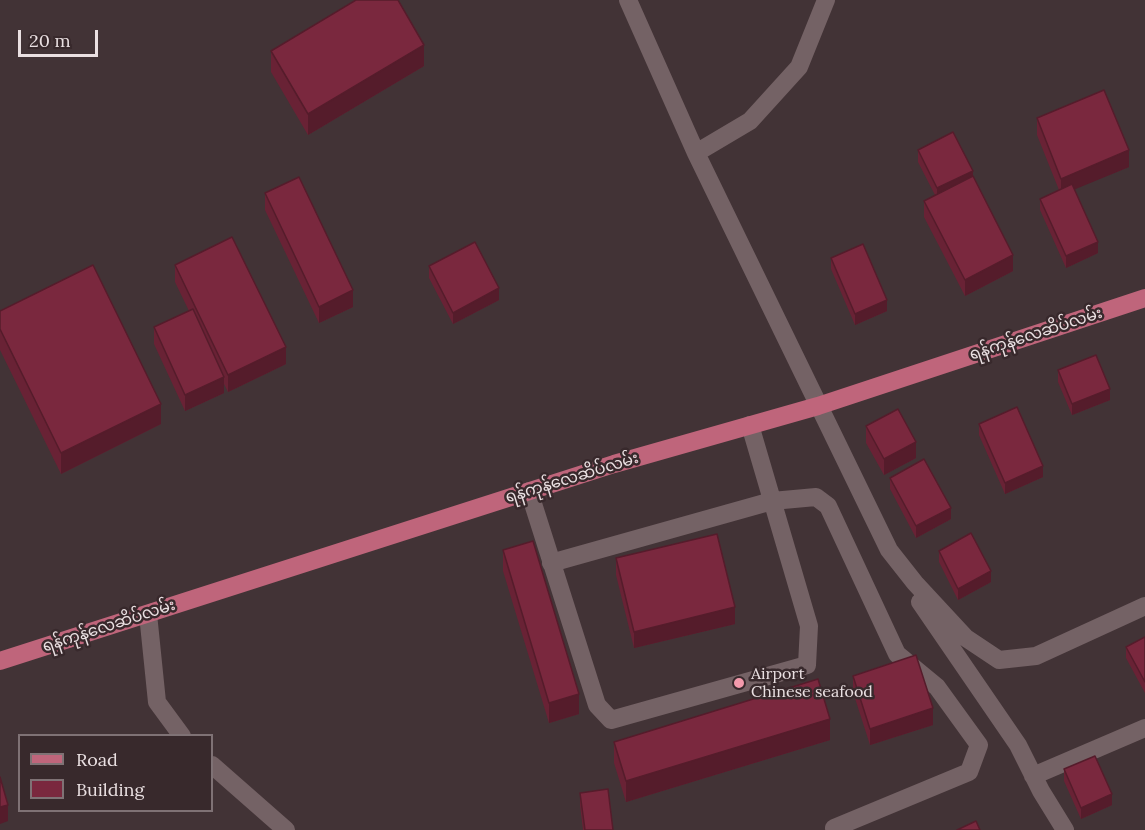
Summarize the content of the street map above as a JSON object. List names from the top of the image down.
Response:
{
  "streets": {
    "main road": ["ရန်ကုန်လေဆိပ်လမ်း"]
  },
  "places": ["Airport Chinese seafood"],
  "legend": ["Road", "Building"],
  "scale_bar": "20 m"
}
